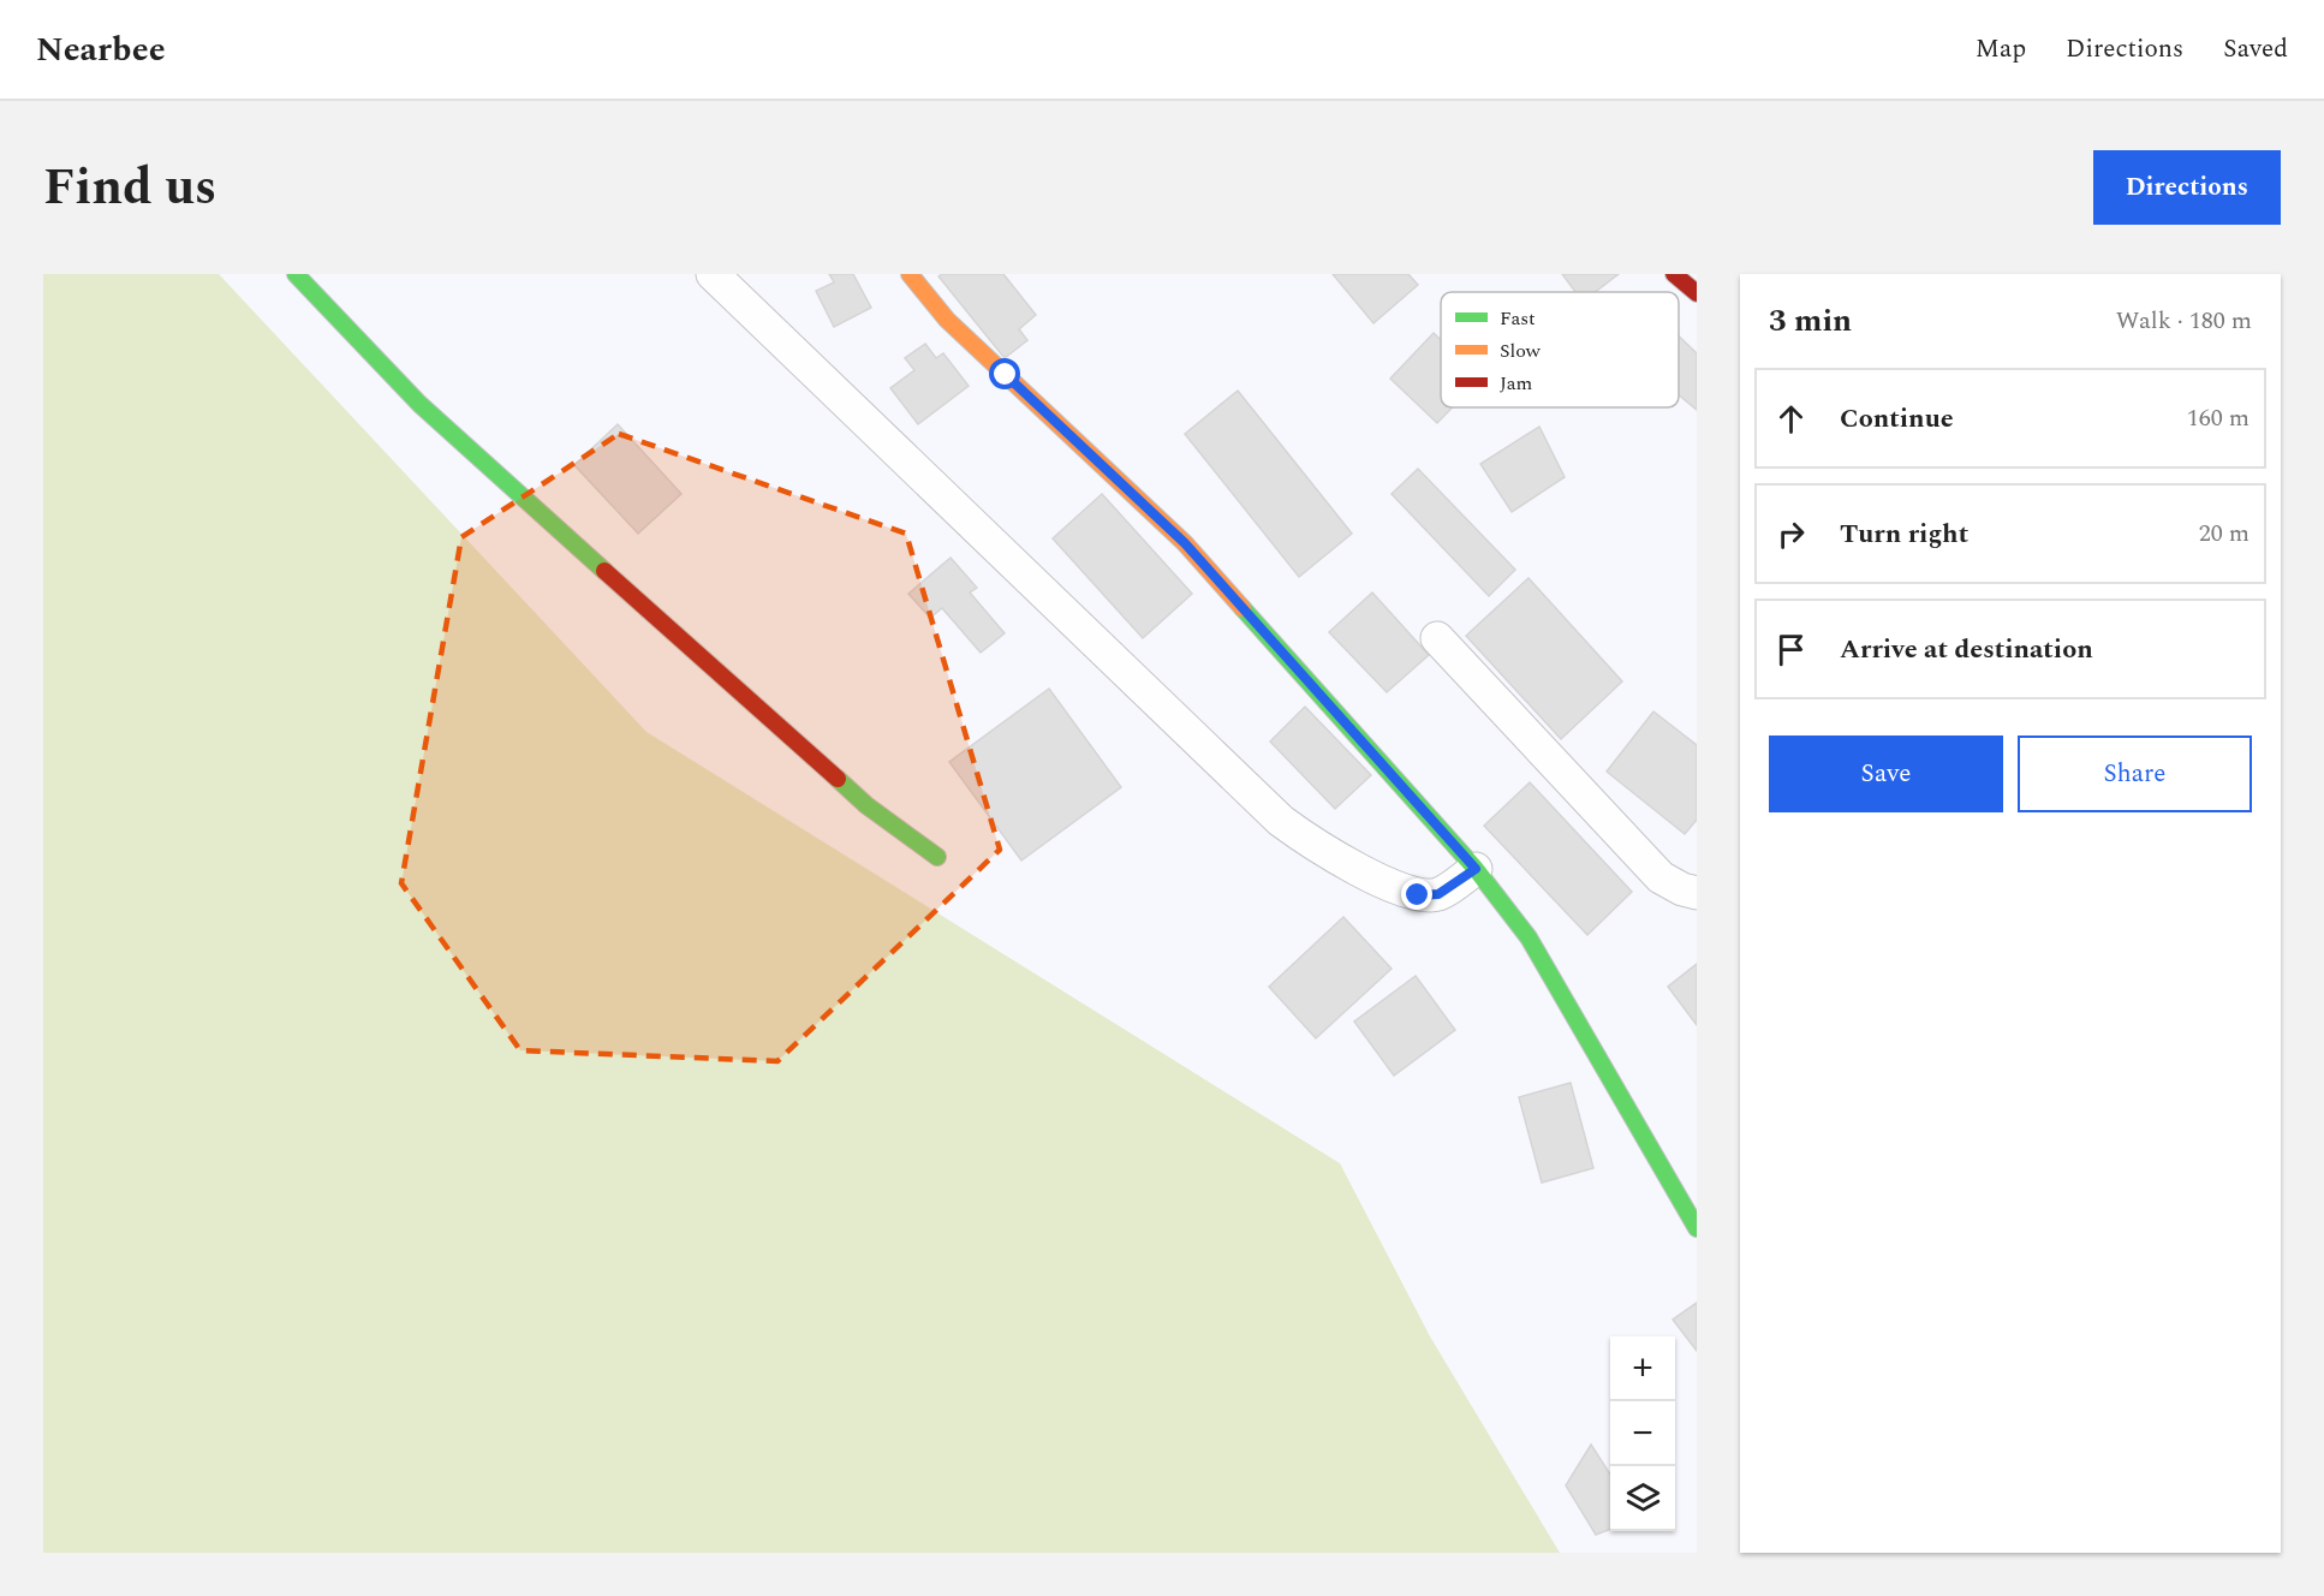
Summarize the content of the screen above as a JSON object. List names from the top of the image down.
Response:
{
  "legend": ["Fast", "Slow", "Jam"],
  "page": {
    "header": "Nearbee",
    "nav": ["Map", "Directions", "Saved"],
    "title": "Find us",
    "buttons": [
      "Directions",
      ["Save", "Share"]
    ],
    "heading": ["3 min", "Walk · 180 m"],
    "list": [
      ["Continue", "160 m"],
      ["Turn right", "20 m"],
      "Arrive at destination"
    ],
    "map_buttons": ["+", "−"]
  }
}
